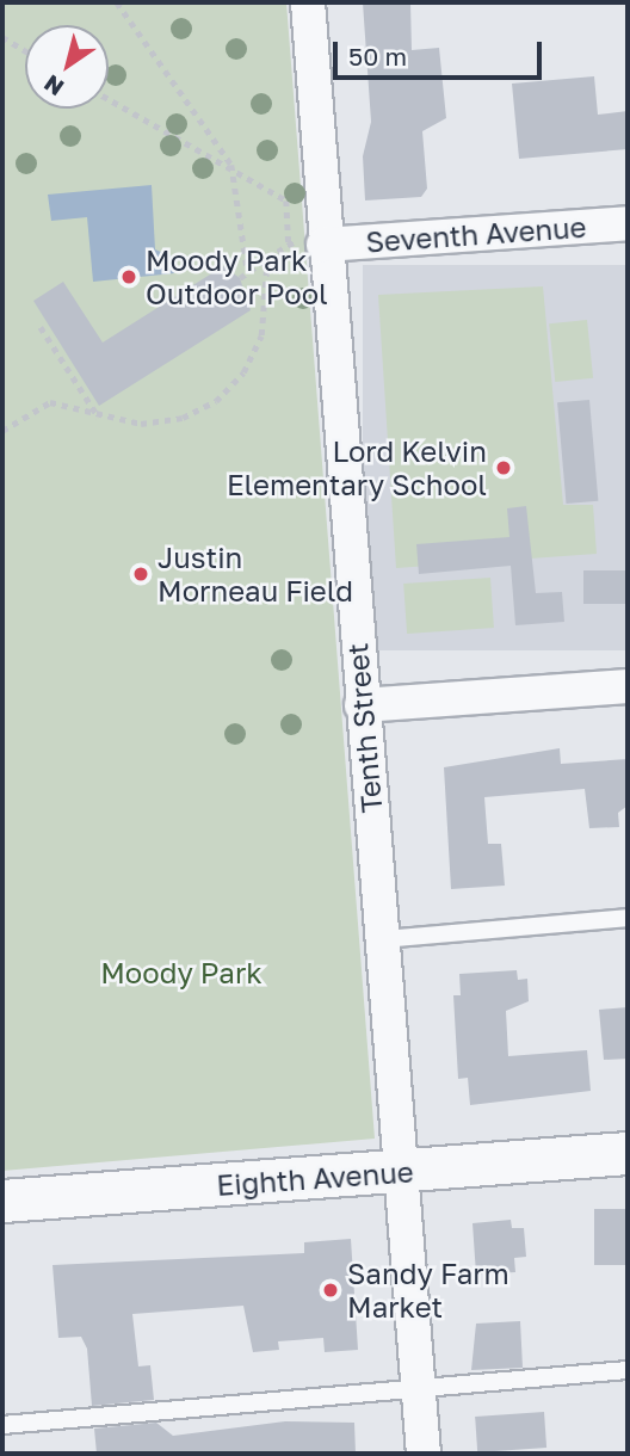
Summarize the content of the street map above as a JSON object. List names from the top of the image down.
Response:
{
  "streets": {
    "street": ["Seventh Avenue", "Tenth Street", "Eighth Avenue"]
  },
  "crossings": [
    ["Seventh Avenue", "Tenth Street"],
    ["Tenth Street", "Eighth Avenue"]
  ],
  "parks": ["Moody Park"],
  "places": [
    "Moody Park Outdoor Pool",
    "Lord Kelvin Elementary School",
    "Justin Morneau Field",
    "Sandy Farm Market"
  ],
  "scale_bar": "50 m",
  "north": "bottom left"
}
